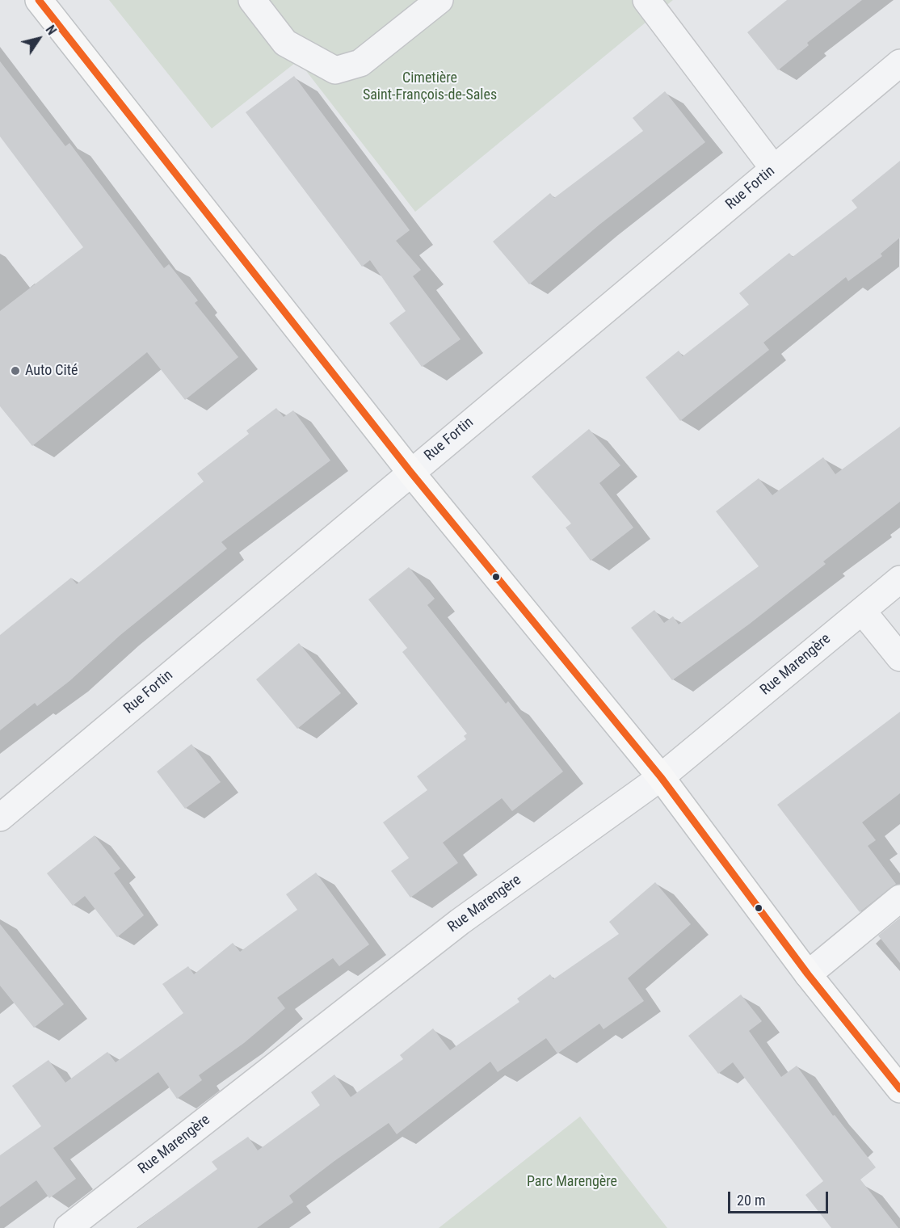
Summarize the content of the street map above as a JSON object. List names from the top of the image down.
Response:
{
  "streets": {
    "street": ["Rue Fortin", "Rue Marengère"]
  },
  "parks": ["Cimetière Saint-François-de-Sales", "Parc Marengère"],
  "places": ["Auto Cité"],
  "scale_bar": "20 m",
  "north": "top right"
}
